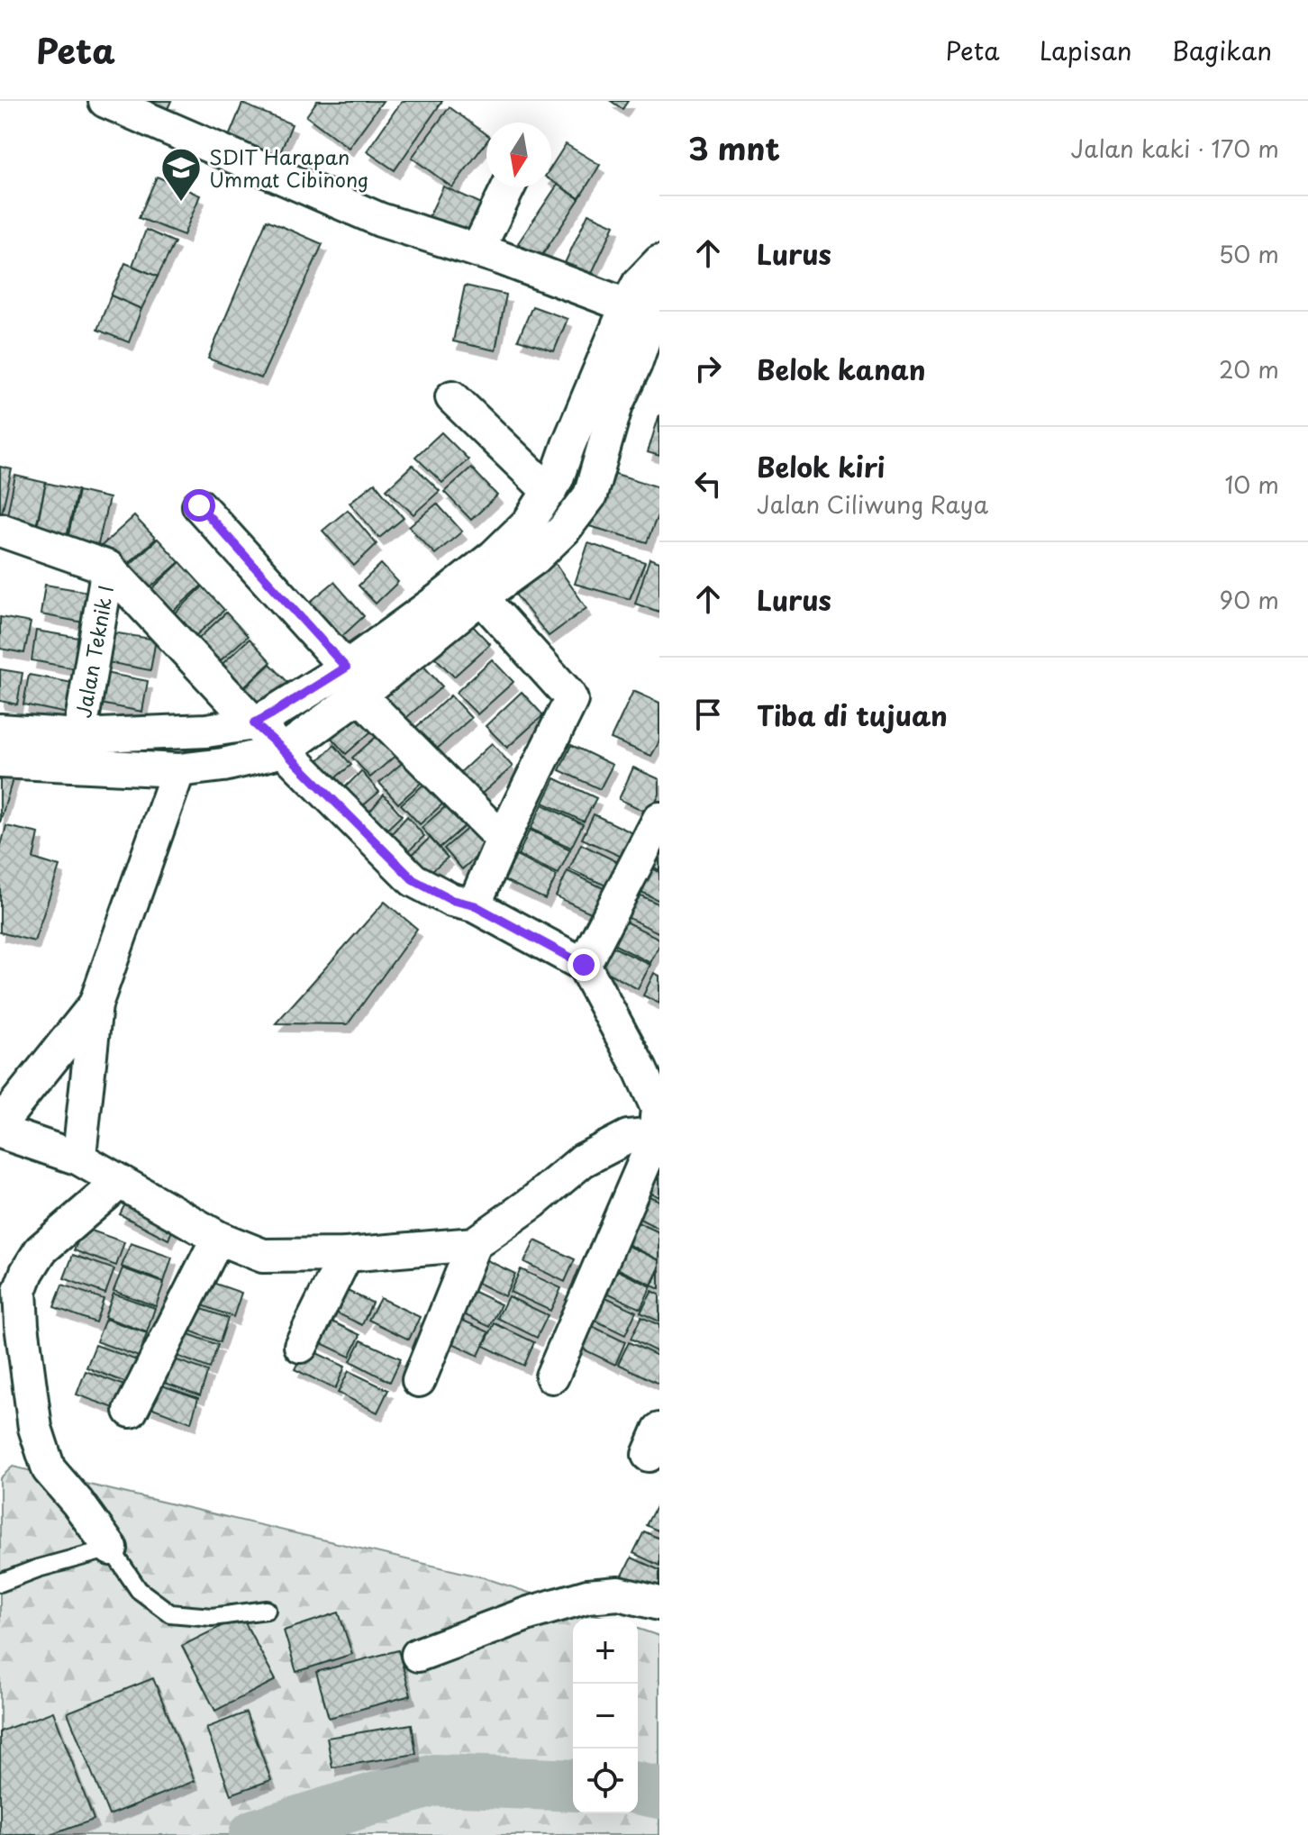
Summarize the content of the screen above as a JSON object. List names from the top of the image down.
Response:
{
  "streets": {
    "street": ["Jalan Teknik I"]
  },
  "places": {
    "school or university": ["SDIT Harapan Ummat Cibinong"]
  },
  "north": "bottom",
  "page": {
    "header": "Peta",
    "nav": ["Peta", "Lapisan", "Bagikan"],
    "heading": ["3 mnt", "Jalan kaki · 170 m"],
    "list": [
      ["Lurus", "50 m"],
      ["Belok kanan", "20 m"],
      ["Belok kiri", "Jalan Ciliwung Raya", "10 m"],
      ["Lurus", "90 m"],
      "Tiba di tujuan"
    ],
    "map_buttons": ["+", "−"]
  }
}
